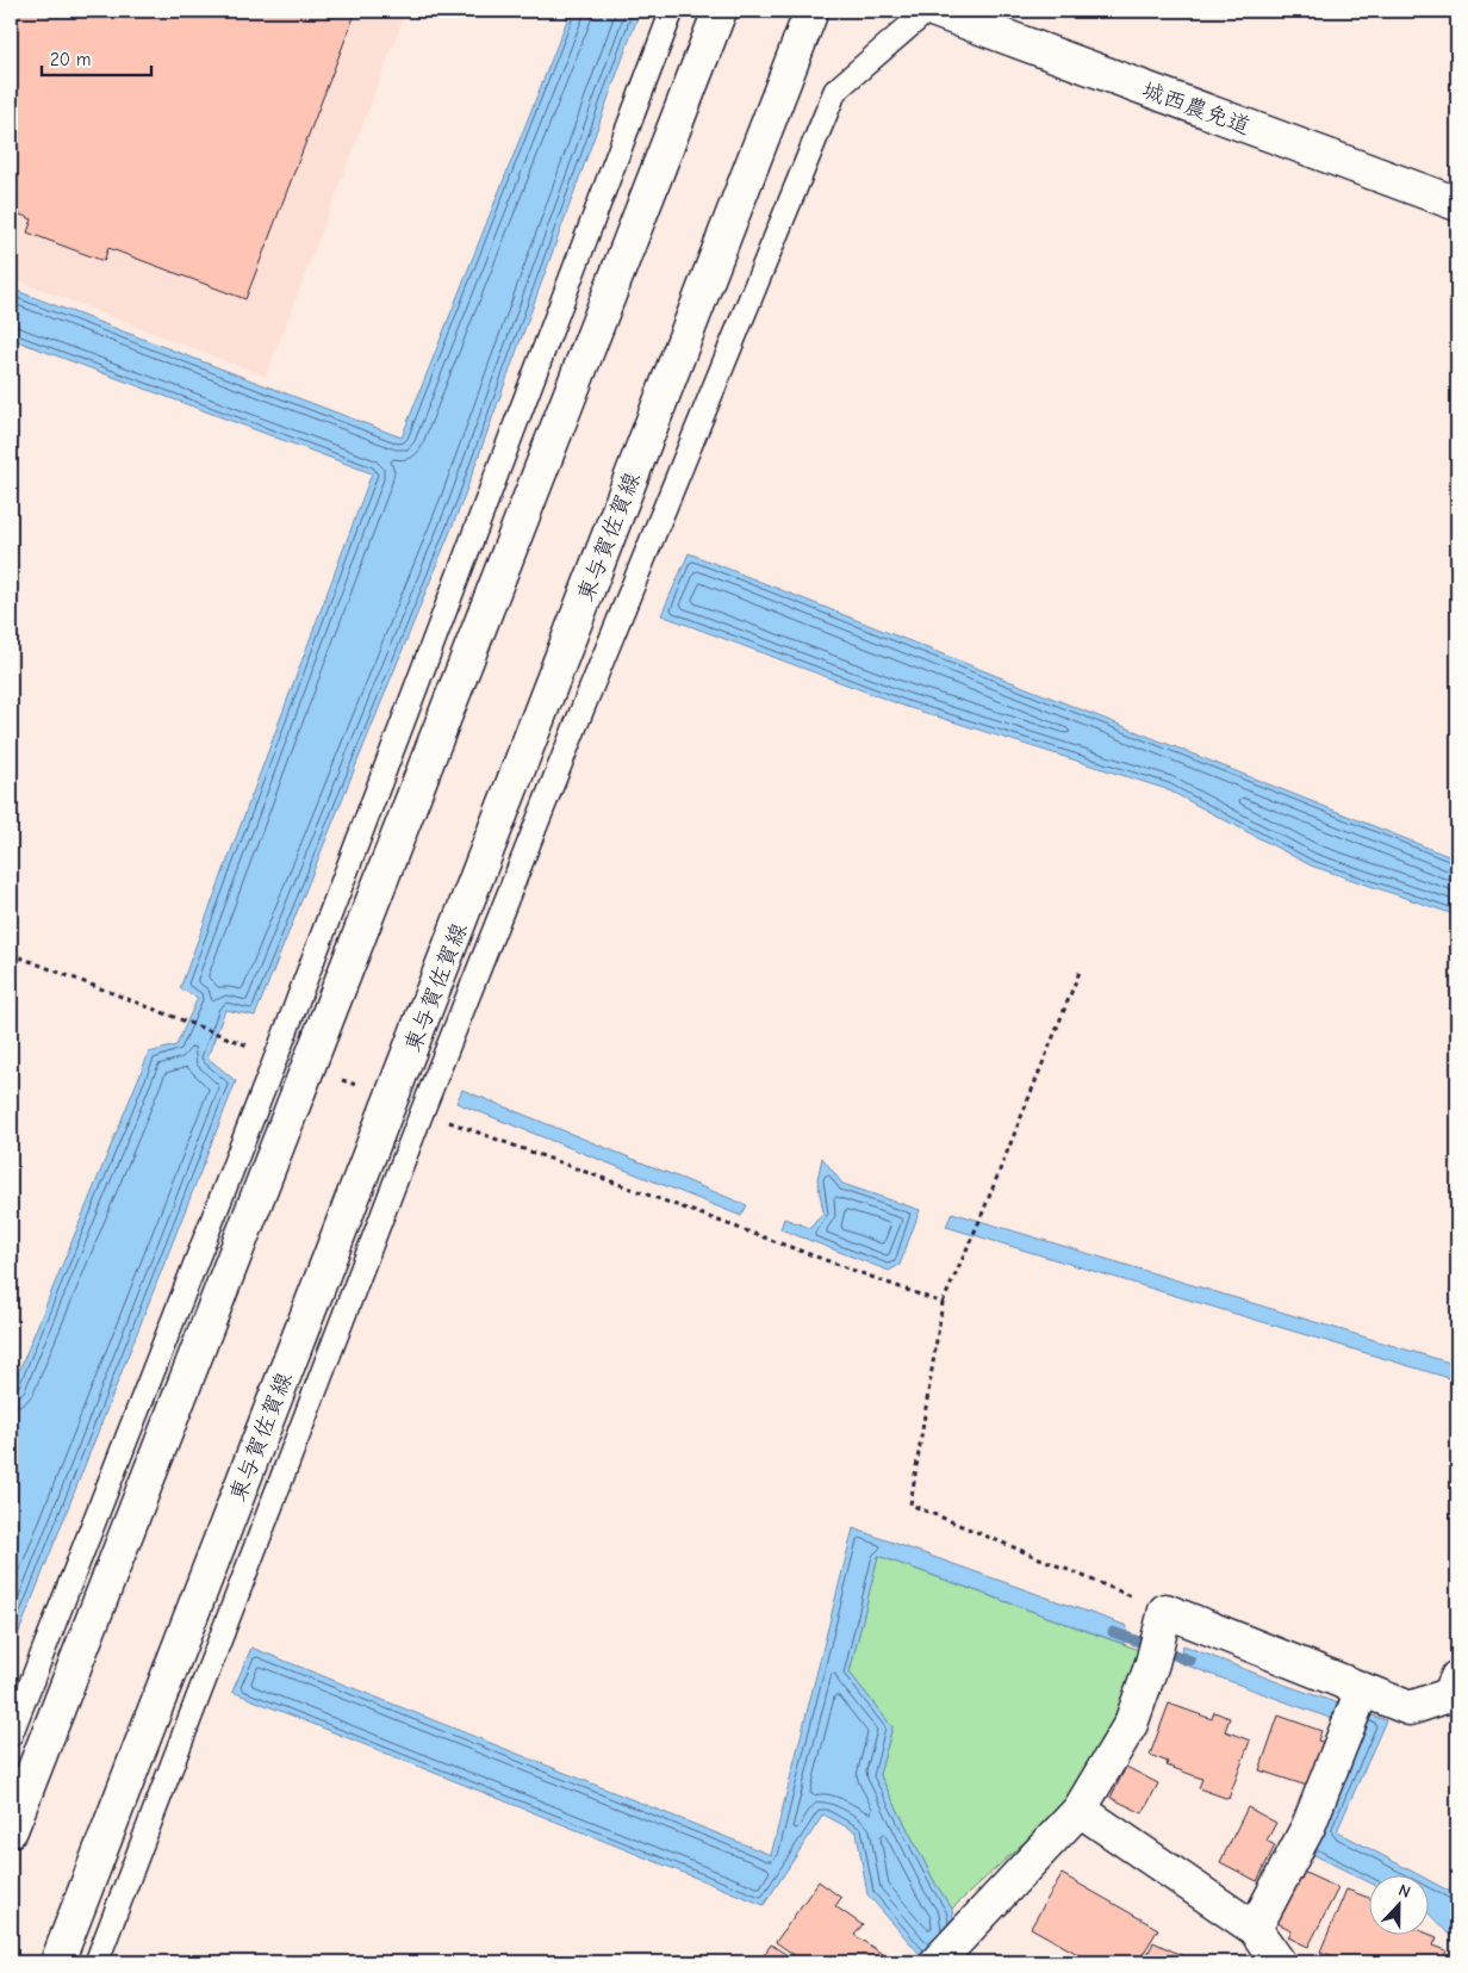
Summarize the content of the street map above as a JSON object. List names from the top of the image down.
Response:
{
  "streets": {
    "main road": ["城西農免道", "東与賀佐賀線"]
  },
  "scale_bar": "20 m",
  "north": "top"
}
